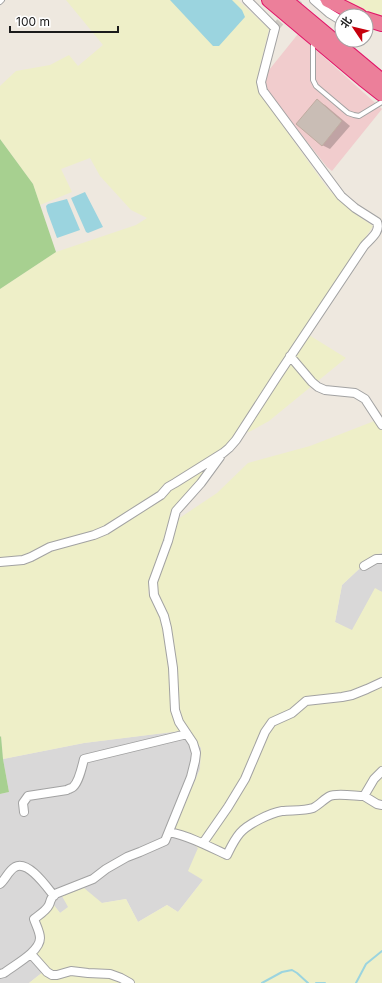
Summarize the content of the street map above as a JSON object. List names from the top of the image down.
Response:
{
  "scale_bar": "100 m",
  "north": "top left"
}
